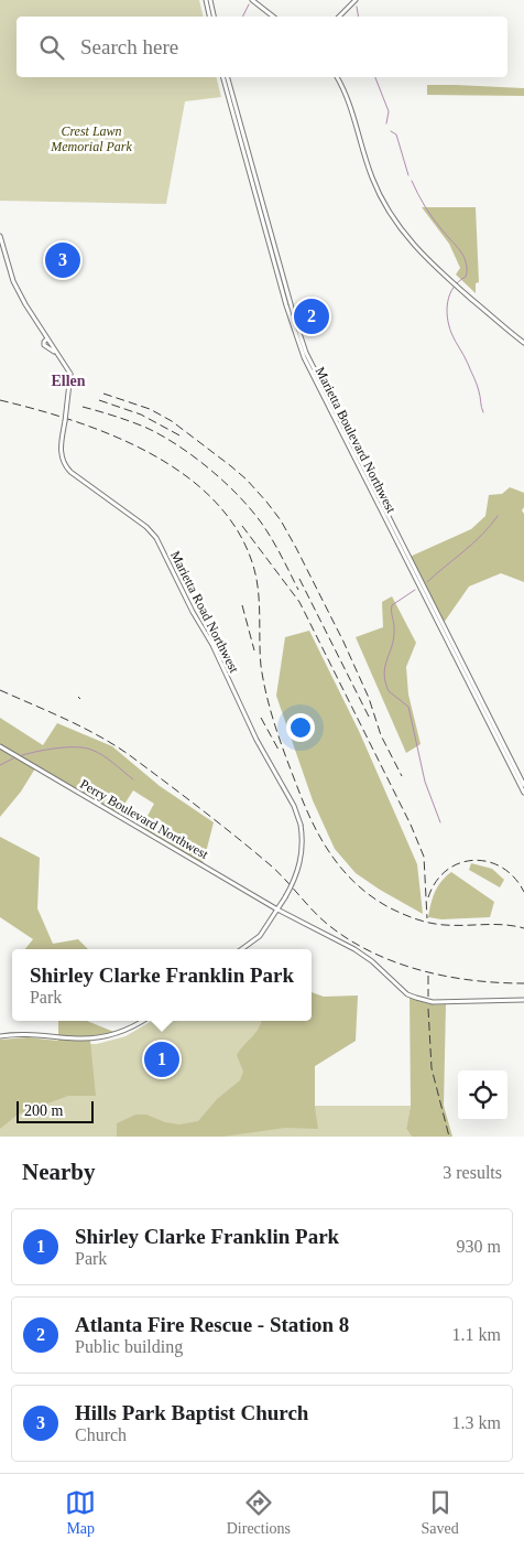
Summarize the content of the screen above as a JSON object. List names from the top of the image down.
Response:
{
  "streets": {
    "street": ["Marietta Boulevard Northwest", "Marietta Road Northwest", "Perry Boulevard Northwest"]
  },
  "crossings": [
    ["Marietta Road Northwest", "Perry Boulevard Northwest"]
  ],
  "districts": ["Ellen"],
  "parks": ["Crest Lawn Memorial Park"],
  "scale_bar": "200 m",
  "page": {
    "search": "Search here",
    "pins": ["3", "2", "1"],
    "popup": ["Shirley Clarke Franklin Park", "Park"],
    "scale": "200 m",
    "heading": ["Nearby", "3 results"],
    "list": [
      {
        "mark": "1",
        "name": "Shirley Clarke Franklin Park",
        "note": "Park",
        "value": "930 m"
      },
      {
        "mark": "2",
        "name": "Atlanta Fire Rescue - Station 8",
        "note": "Public building",
        "value": "1.1 km"
      },
      {
        "mark": "3",
        "name": "Hills Park Baptist Church",
        "note": "Church",
        "value": "1.3 km"
      }
    ],
    "nav": ["Map", "Directions", "Saved"]
  }
}
